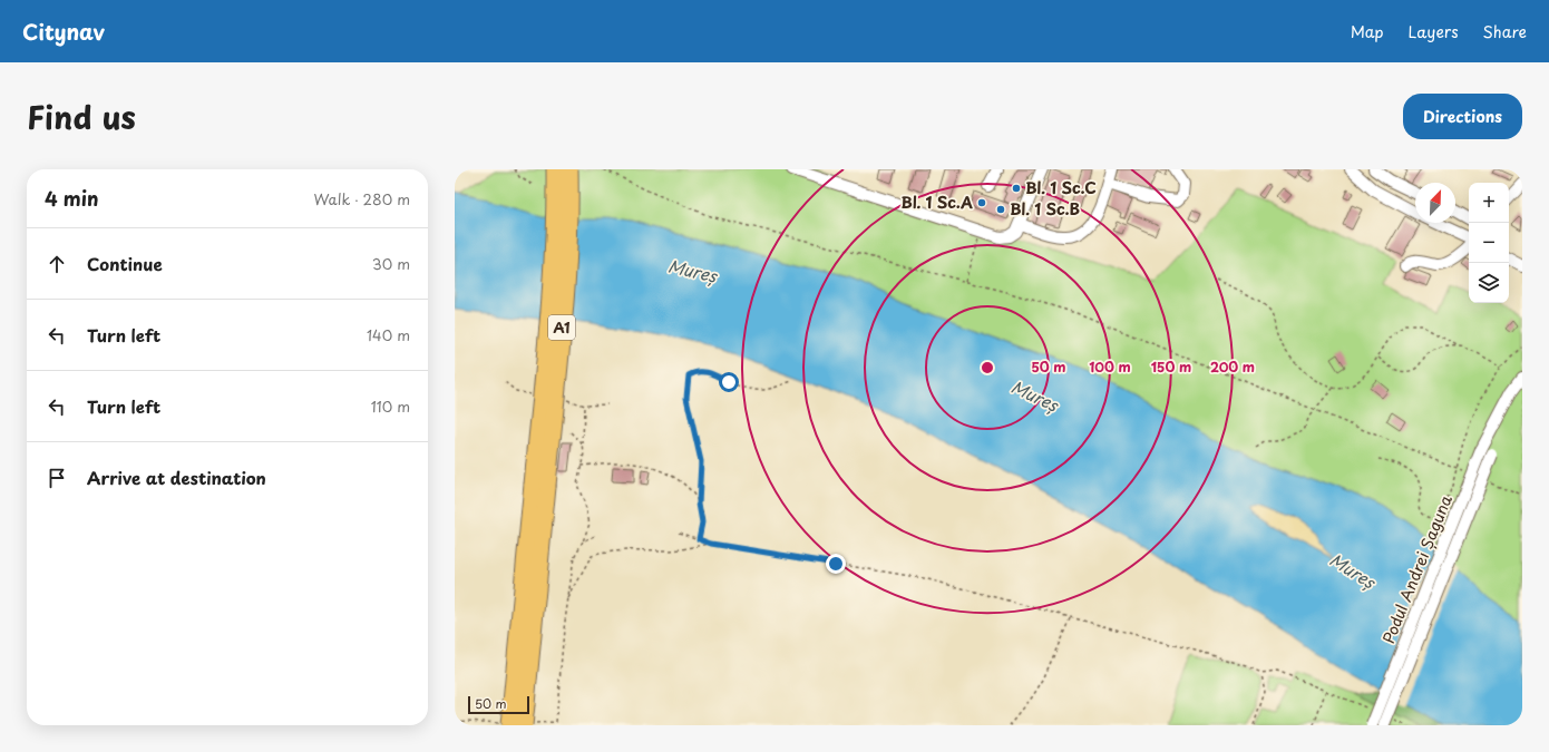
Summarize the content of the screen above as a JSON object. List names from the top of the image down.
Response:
{
  "streets": {
    "highway": ["A1"],
    "street": ["Podul Andrei Șaguna"]
  },
  "water": ["Mureș"],
  "places": ["Bl. 1 Sc.C", "Bl. 1 Sc.A", "Bl. 1 Sc.B"],
  "scale_bar": "50 m",
  "north": "top right",
  "page": {
    "header": "Citynav",
    "nav": ["Map", "Layers", "Share"],
    "title": "Find us",
    "buttons": "Directions",
    "heading": ["4 min", "Walk · 280 m"],
    "map_buttons": ["+", "−"],
    "list": [
      ["Continue", "30 m"],
      ["Turn left", "140 m"],
      ["Turn left", "110 m"],
      "Arrive at destination"
    ],
    "scale": "50 m"
  },
  "rings": [
    "50 m",
    "100 m",
    "150 m",
    "200 m"
  ]
}
